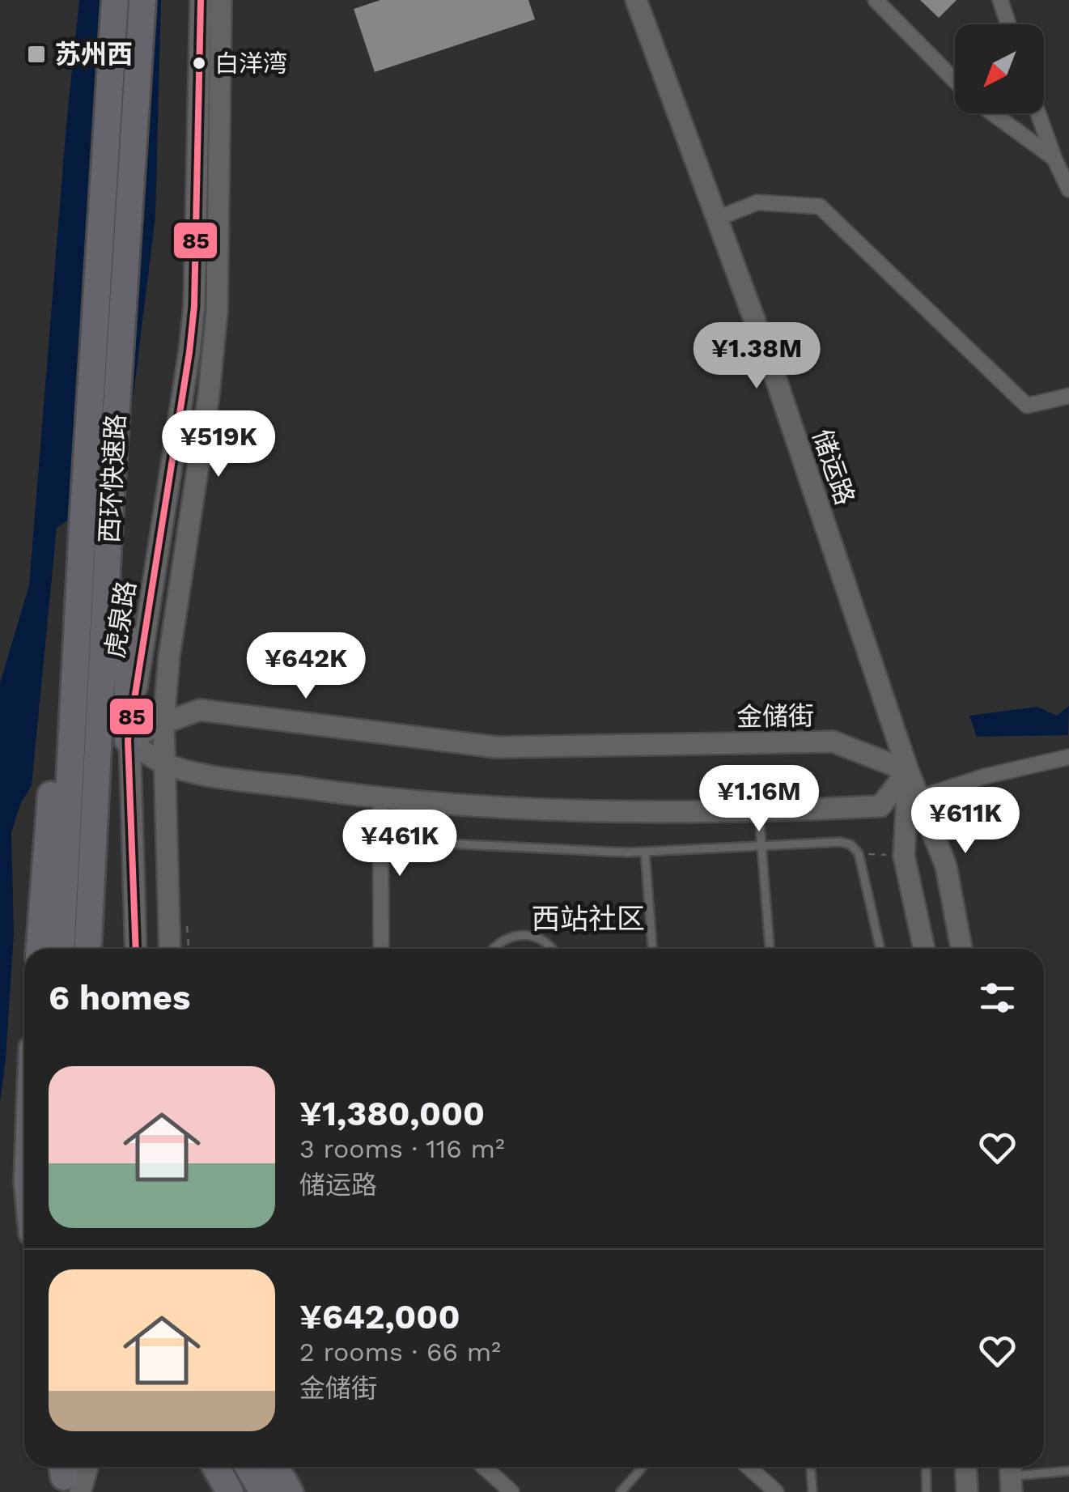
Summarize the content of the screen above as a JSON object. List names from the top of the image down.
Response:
{
  "streets": {
    "highway": ["西环快速路"],
    "street": ["储运路", "虎泉路", "金储街"]
  },
  "crossings": [
    ["储运路", "金储街"],
    ["虎泉路", "金储街"]
  ],
  "districts": ["西站社区"],
  "places": {
    "transit": ["苏州西"],
    "other": ["白洋湾"]
  },
  "lines": ["transit line 85"],
  "north": "bottom left",
  "page": {
    "price": [
      "¥1.38M",
      "¥519K",
      "¥642K",
      "¥1.16M",
      "¥611K",
      "¥461K"
    ],
    "heading": "6 homes",
    "list": [
      {
        "name": "¥1,380,000",
        "note": "3 rooms · 116 m² · 储运路"
      },
      {
        "name": "¥642,000",
        "note": "2 rooms · 66 m² · 金储街"
      }
    ]
  }
}
